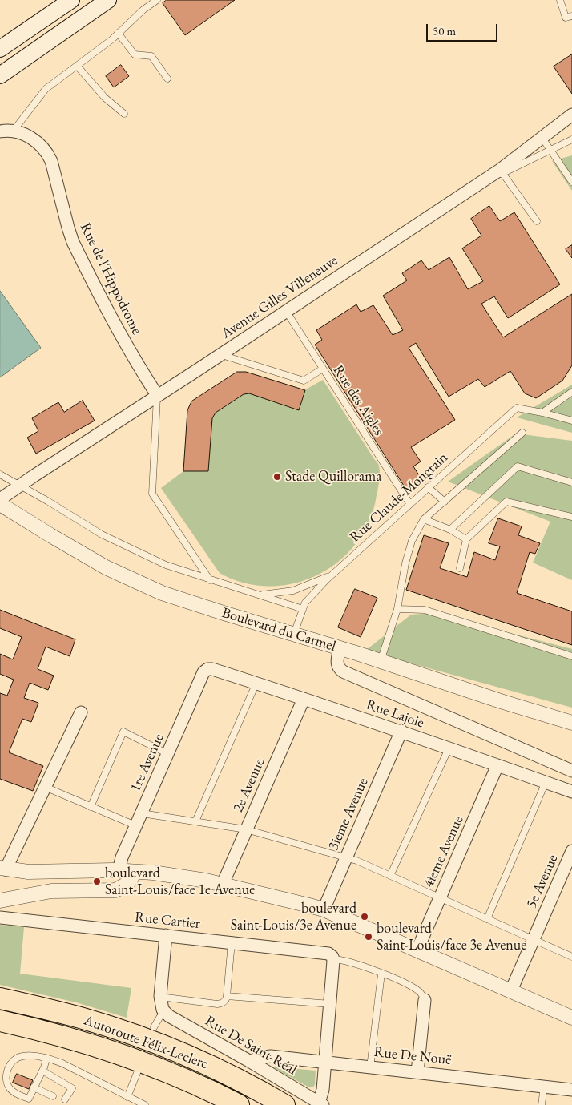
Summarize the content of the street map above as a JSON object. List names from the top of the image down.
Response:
{
  "streets": {
    "highway": ["Autoroute Félix-Leclerc"],
    "street": [
      "Rue de l'Hippodrome",
      "Avenue Gilles Villeneuve",
      "Boulevard du Carmel",
      "Rue Lajoie",
      "1re Avenue",
      "2e Avenue",
      "3ieme Avenue",
      "4ieme Avenue",
      "5e Avenue",
      "Rue Cartier",
      "Rue De Saint-Réal",
      "Rue De Nouë"
    ],
    "lane": ["Rue des Aigles", "Rue Claude-Mongrain"]
  },
  "crossings": [
    ["Rue de l'Hippodrome", "Avenue Gilles Villeneuve"],
    ["Avenue Gilles Villeneuve", "Rue des Aigles"],
    ["Rue des Aigles", "Rue Claude-Mongrain"],
    ["Rue Claude-Mongrain", "Boulevard du Carmel"],
    ["Rue Lajoie", "1re Avenue"],
    ["Rue Lajoie", "2e Avenue"],
    ["Rue Lajoie", "3ieme Avenue"],
    ["Rue Lajoie", "4ieme Avenue"],
    ["Rue De Saint-Réal", "Rue De Nouë"]
  ],
  "places": [
    "Stade Quillorama",
    "boulevard Saint-Louis/face 1e Avenue",
    "boulevard Saint-Louis/3e Avenue",
    "boulevard Saint-Louis/face 3e Avenue"
  ],
  "scale_bar": "50 m"
}
